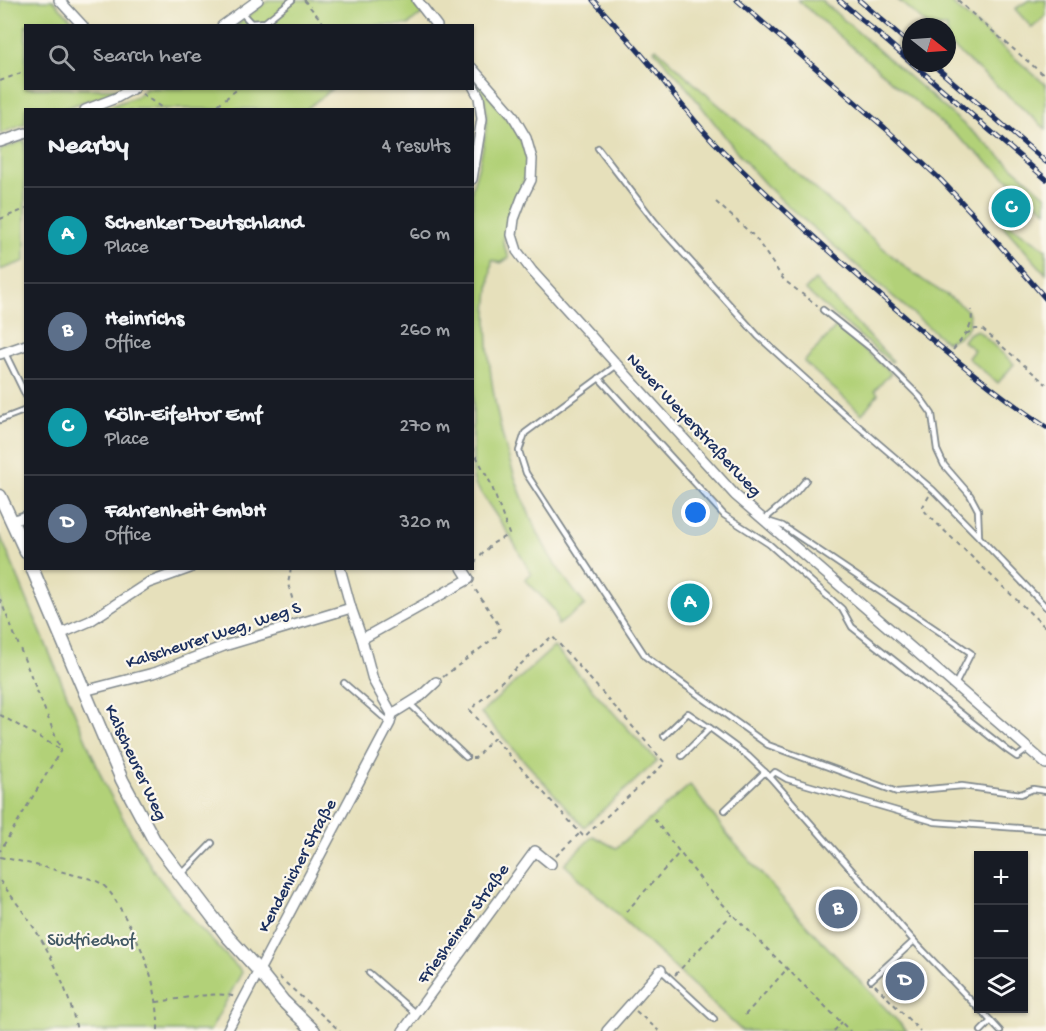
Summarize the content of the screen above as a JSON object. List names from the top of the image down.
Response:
{
  "streets": {
    "street": [
      "Neuer Weyerstraßerweg",
      "Kalscheurer Weg, Weg S",
      "Kalscheurer Weg",
      "Kendenicher Straße",
      "Friesheimer Straße"
    ]
  },
  "crossings": [
    ["Kalscheurer Weg, Weg S", "Kalscheurer Weg"],
    ["Kalscheurer Weg", "Kendenicher Straße"]
  ],
  "parks": ["Südfriedhof"],
  "north": "right",
  "page": {
    "search": "Search here",
    "heading": ["Nearby", "4 results"],
    "pins": [
      "C",
      "A",
      "B",
      "D"
    ],
    "list": [
      {
        "mark": "A",
        "name": "Schenker Deutschland",
        "note": "Place",
        "value": "60 m"
      },
      {
        "mark": "B",
        "name": "Heinrichs",
        "note": "Office",
        "value": "260 m"
      },
      {
        "mark": "C",
        "name": "Köln-Eifeltor Emf",
        "note": "Place",
        "value": "270 m"
      },
      {
        "mark": "D",
        "name": "Fahrenheit GmbH",
        "note": "Office",
        "value": "320 m"
      }
    ],
    "map_buttons": ["+", "−"]
  }
}
